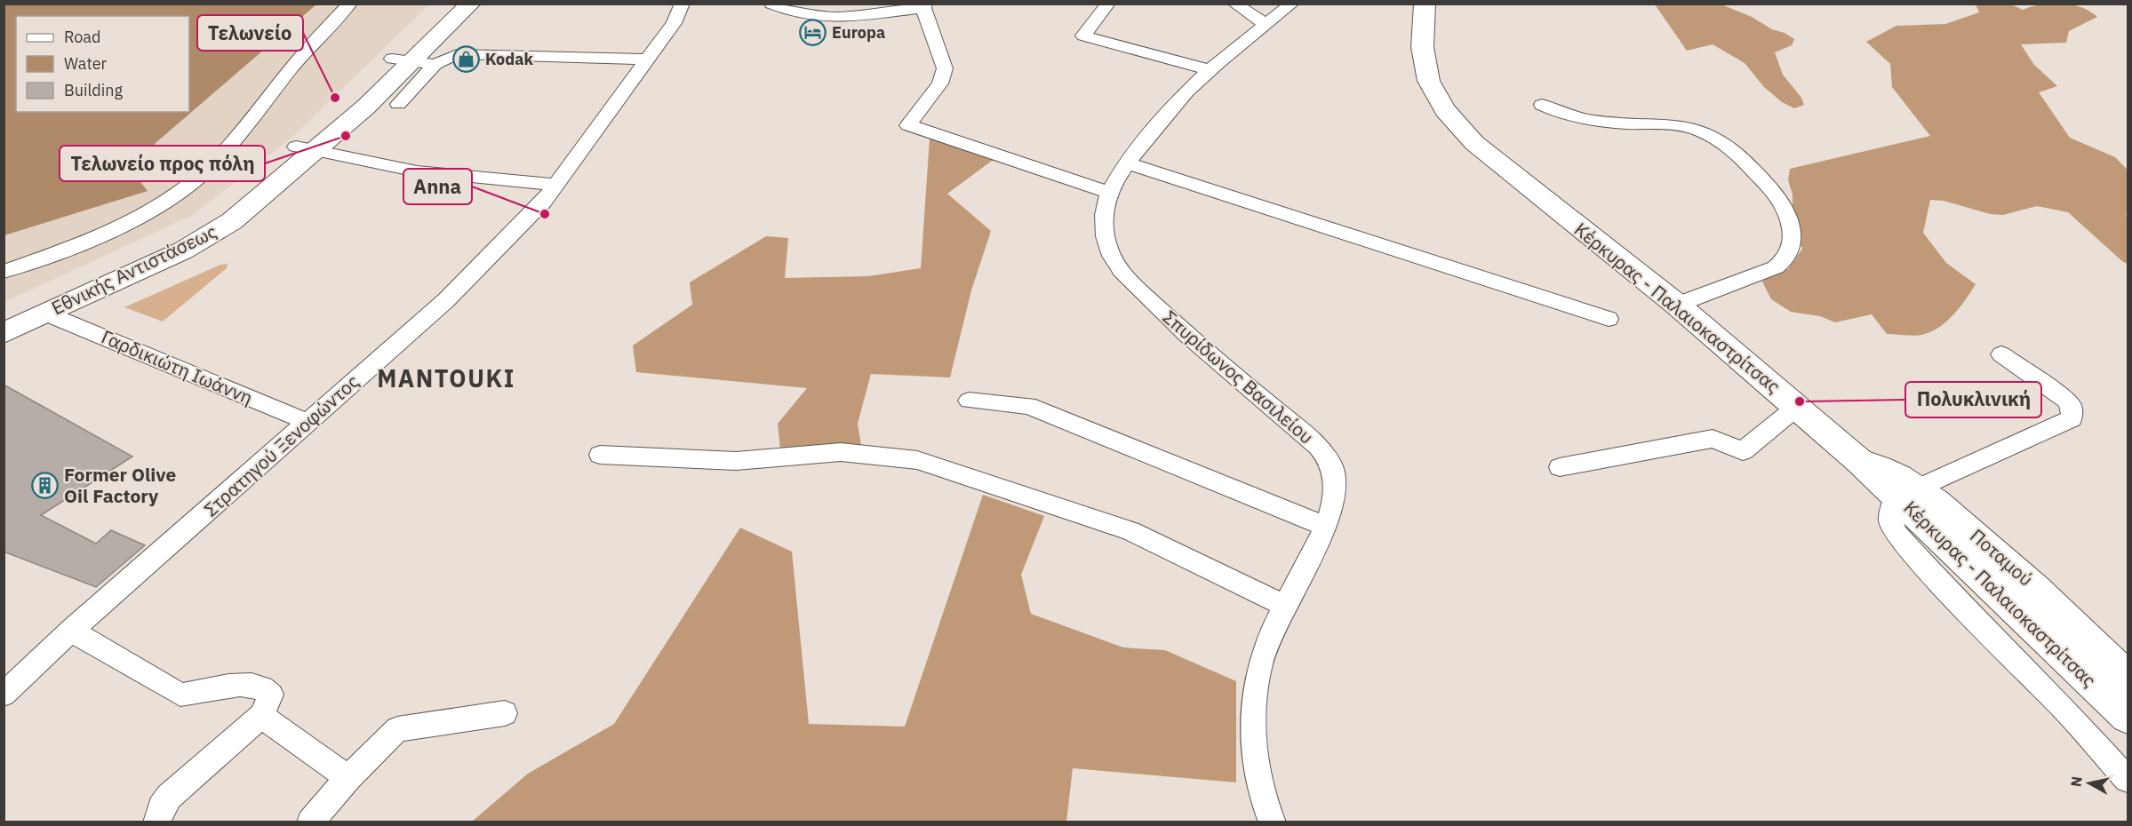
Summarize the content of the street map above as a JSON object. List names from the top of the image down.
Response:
{
  "streets": {
    "main road": ["Εθνικής Αντιστάσεως", "Κέρκυρας - Παλαιοκαστρίτσας", "Ποταμού"],
    "street": ["Γαρδικιώτη Ιωάννη", "Σπυρίδωνος Βασιλείου", "Στρατηγού Ξενοφώντος"]
  },
  "crossings": [
    ["Εθνικής Αντιστάσεως", "Γαρδικιώτη Ιωάννη"],
    ["Κέρκυρας - Παλαιοκαστρίτσας", "Ποταμού"],
    ["Γαρδικιώτη Ιωάννη", "Στρατηγού Ξενοφώντος"]
  ],
  "districts": ["MANTOUKI"],
  "places": {
    "hotel": ["Europa"],
    "shop": ["Kodak"],
    "other": [
      "Τελωνείο",
      "Τελωνείο προς πόλη",
      "Anna",
      "Πολυκλινική"
    ],
    "building": ["Former Olive Oil Factory"]
  },
  "legend": ["Road", "Water", "Building"],
  "north": "left"
}
